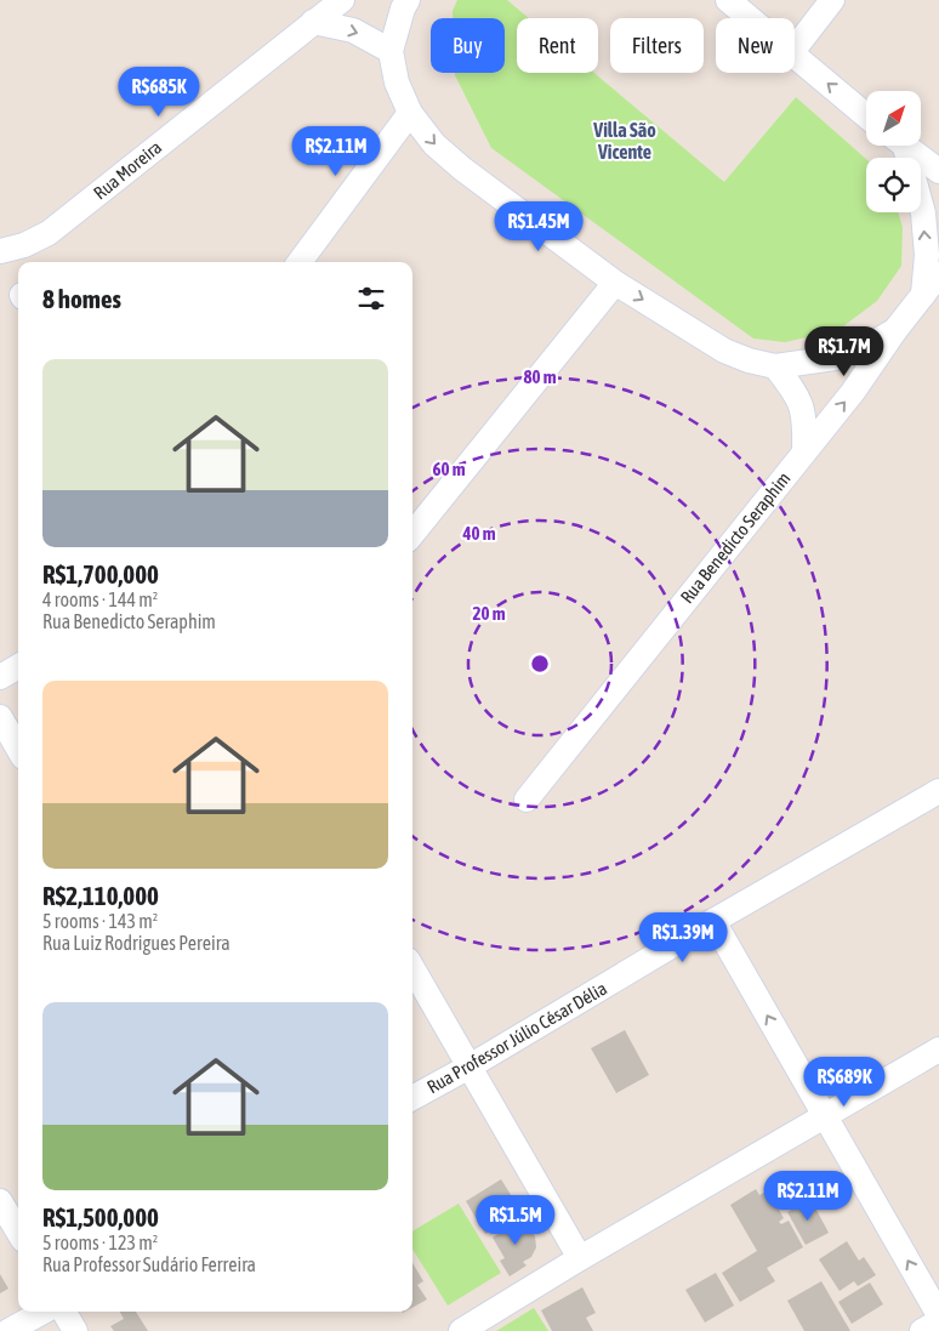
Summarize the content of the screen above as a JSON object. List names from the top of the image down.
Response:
{
  "streets": {
    "street": ["Rua Moreira", "Rua Benedicto Seraphim", "Rua Professor Júlio César Délia"]
  },
  "districts": ["Villa São Vicente"],
  "north": "top right",
  "page": {
    "chip": [
      "Buy",
      "Rent",
      "Filters",
      "New"
    ],
    "price": [
      "R$685K",
      "R$2.11M",
      "R$1.45M",
      "R$1.7M",
      "R$1.39M",
      "R$689K",
      "R$2.11M",
      "R$1.5M"
    ],
    "heading": "8 homes",
    "list": [
      {
        "name": "R$1,700,000",
        "note": "4 rooms · 144 m² · Rua Benedicto Seraphim"
      },
      {
        "name": "R$2,110,000",
        "note": "5 rooms · 143 m² · Rua Luiz Rodrigues Pereira"
      },
      {
        "name": "R$1,500,000",
        "note": "5 rooms · 123 m² · Rua Professor Sudário Ferreira"
      }
    ]
  },
  "rings": [
    "80 m",
    "60 m",
    "40 m",
    "20 m"
  ]
}
